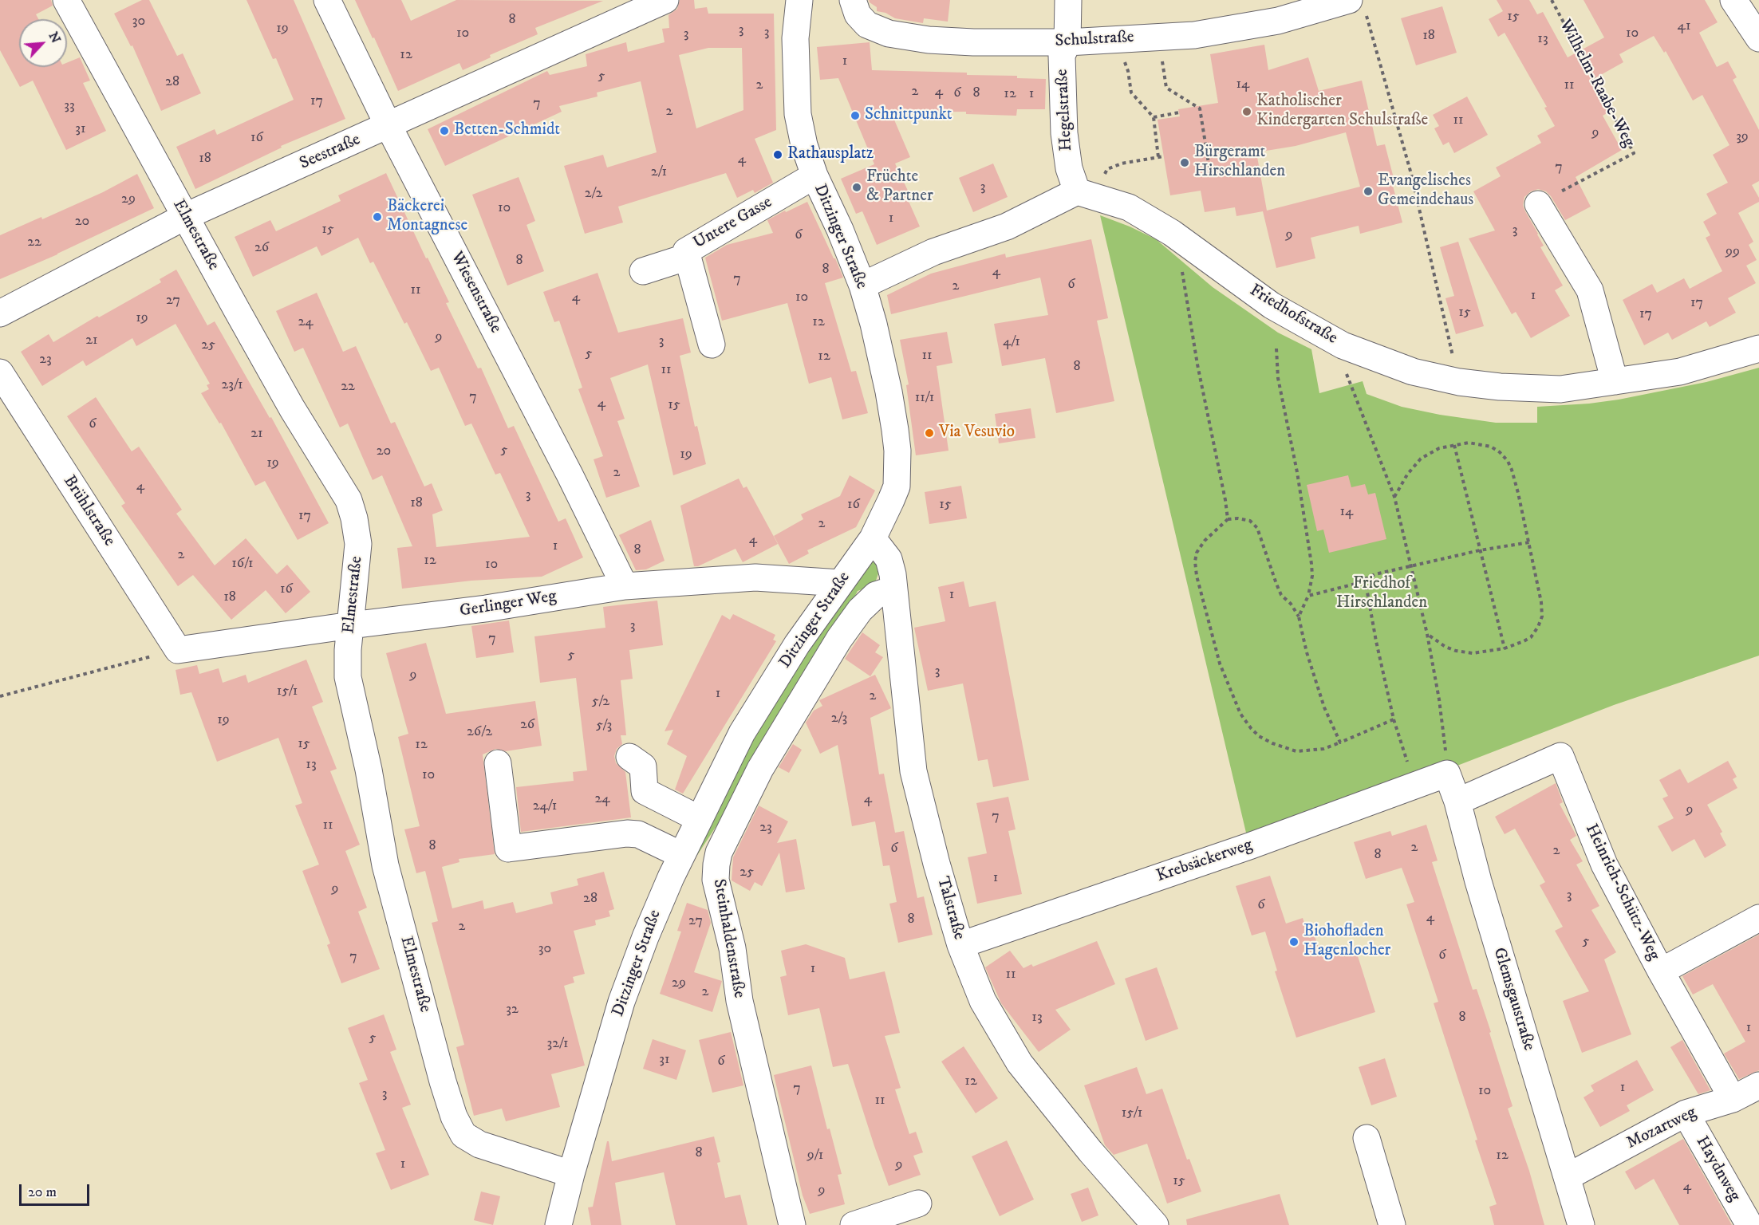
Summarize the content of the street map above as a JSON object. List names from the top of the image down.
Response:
{
  "streets": {
    "street": [
      "Schulstraße",
      "Hegelstraße",
      "Seestraße",
      "Untere Gasse",
      "Elmestraße",
      "Ditzinger Straße",
      "Wiesenstraße",
      "Friedhofstraße",
      "Brühlstraße",
      "Gerlinger Weg",
      "Krebsäckerweg",
      "Heinrich-Schütz-Weg",
      "Talstraße",
      "Steinhaldenstraße",
      "Glemsgaustraße",
      "Mozartweg",
      "Haydnweg"
    ],
    "path": ["Wilhelm-Raabe-Weg"]
  },
  "crossings": [
    ["Schulstraße", "Hegelstraße"],
    ["Hegelstraße", "Friedhofstraße"],
    ["Seestraße", "Elmestraße"],
    ["Seestraße", "Wiesenstraße"],
    ["Untere Gasse", "Ditzinger Straße"],
    ["Elmestraße", "Ditzinger Straße"],
    ["Elmestraße", "Gerlinger Weg"],
    ["Ditzinger Straße", "Gerlinger Weg"],
    ["Ditzinger Straße", "Talstraße"],
    ["Wiesenstraße", "Gerlinger Weg"],
    ["Brühlstraße", "Gerlinger Weg"],
    ["Krebsäckerweg", "Talstraße"],
    ["Krebsäckerweg", "Glemsgaustraße"],
    ["Heinrich-Schütz-Weg", "Glemsgaustraße"],
    ["Heinrich-Schütz-Weg", "Mozartweg"],
    ["Talstraße", "Steinhaldenstraße"],
    ["Glemsgaustraße", "Mozartweg"],
    ["Mozartweg", "Haydnweg"]
  ],
  "parks": ["Friedhof Hirschlanden"],
  "places": [
    "Katholischer Kindergarten Schulstraße",
    "Schnittpunkt",
    "Betten-Schmidt",
    "Rathausplatz",
    "Bürgeramt Hirschlanden",
    "Früchte & Partner",
    "Evangelisches Gemeindehaus",
    "Bäckerei Montagnese",
    "Via Vesuvio",
    "Biohofladen Hagenlocher"
  ],
  "house_numbers": [
    "15",
    "8",
    "30",
    "41",
    "19",
    "3",
    "3",
    "10",
    "10",
    "3",
    "18",
    "13",
    "12",
    "1",
    "5",
    "28",
    "14",
    "2",
    "11",
    "2",
    "4",
    "6",
    "8",
    "12",
    "1",
    "17",
    "7",
    "33",
    "2",
    "11",
    "31",
    "9",
    "39",
    "16",
    "18",
    "4",
    "7",
    "2/1",
    "3",
    "2/2",
    "29",
    "10",
    "1",
    "20",
    "15",
    "3",
    "6",
    "9",
    "22",
    "26",
    "99",
    "8",
    "8",
    "4",
    "7",
    "6",
    "2",
    "11",
    "1",
    "4",
    "10",
    "27",
    "17",
    "15",
    "17",
    "19",
    "24",
    "12",
    "9",
    "21",
    "3",
    "4/1",
    "25",
    "5",
    "11",
    "12",
    "23",
    "8",
    "11",
    "23/1",
    "22",
    "7",
    "11/1",
    "4",
    "15",
    "6",
    "21",
    "5",
    "20",
    "19",
    "19",
    "2",
    "4",
    "3",
    "18",
    "16",
    "15",
    "14",
    "17",
    "2",
    "4",
    "1",
    "8",
    "2",
    "12",
    "16/1",
    "10",
    "16",
    "1",
    "18",
    "3",
    "7",
    "5",
    "3",
    "9",
    "15/1",
    "1",
    "2",
    "5/2",
    "2/3",
    "19",
    "26",
    "5/3",
    "26/2",
    "15",
    "12",
    "13",
    "10",
    "24",
    "4",
    "24/1",
    "9",
    "7",
    "11",
    "23",
    "8",
    "2",
    "6",
    "2",
    "8",
    "25",
    "1",
    "9",
    "3",
    "28",
    "6",
    "4",
    "8",
    "27",
    "2",
    "5",
    "30",
    "6",
    "7",
    "1",
    "11",
    "29",
    "2",
    "32",
    "13",
    "8",
    "1",
    "5",
    "32/1",
    "31",
    "6",
    "12",
    "1",
    "7",
    "10",
    "3",
    "11",
    "15/1",
    "8",
    "9/1",
    "12",
    "1",
    "9",
    "15",
    "4",
    "9"
  ],
  "scale_bar": "20 m",
  "north": "top right"
}
